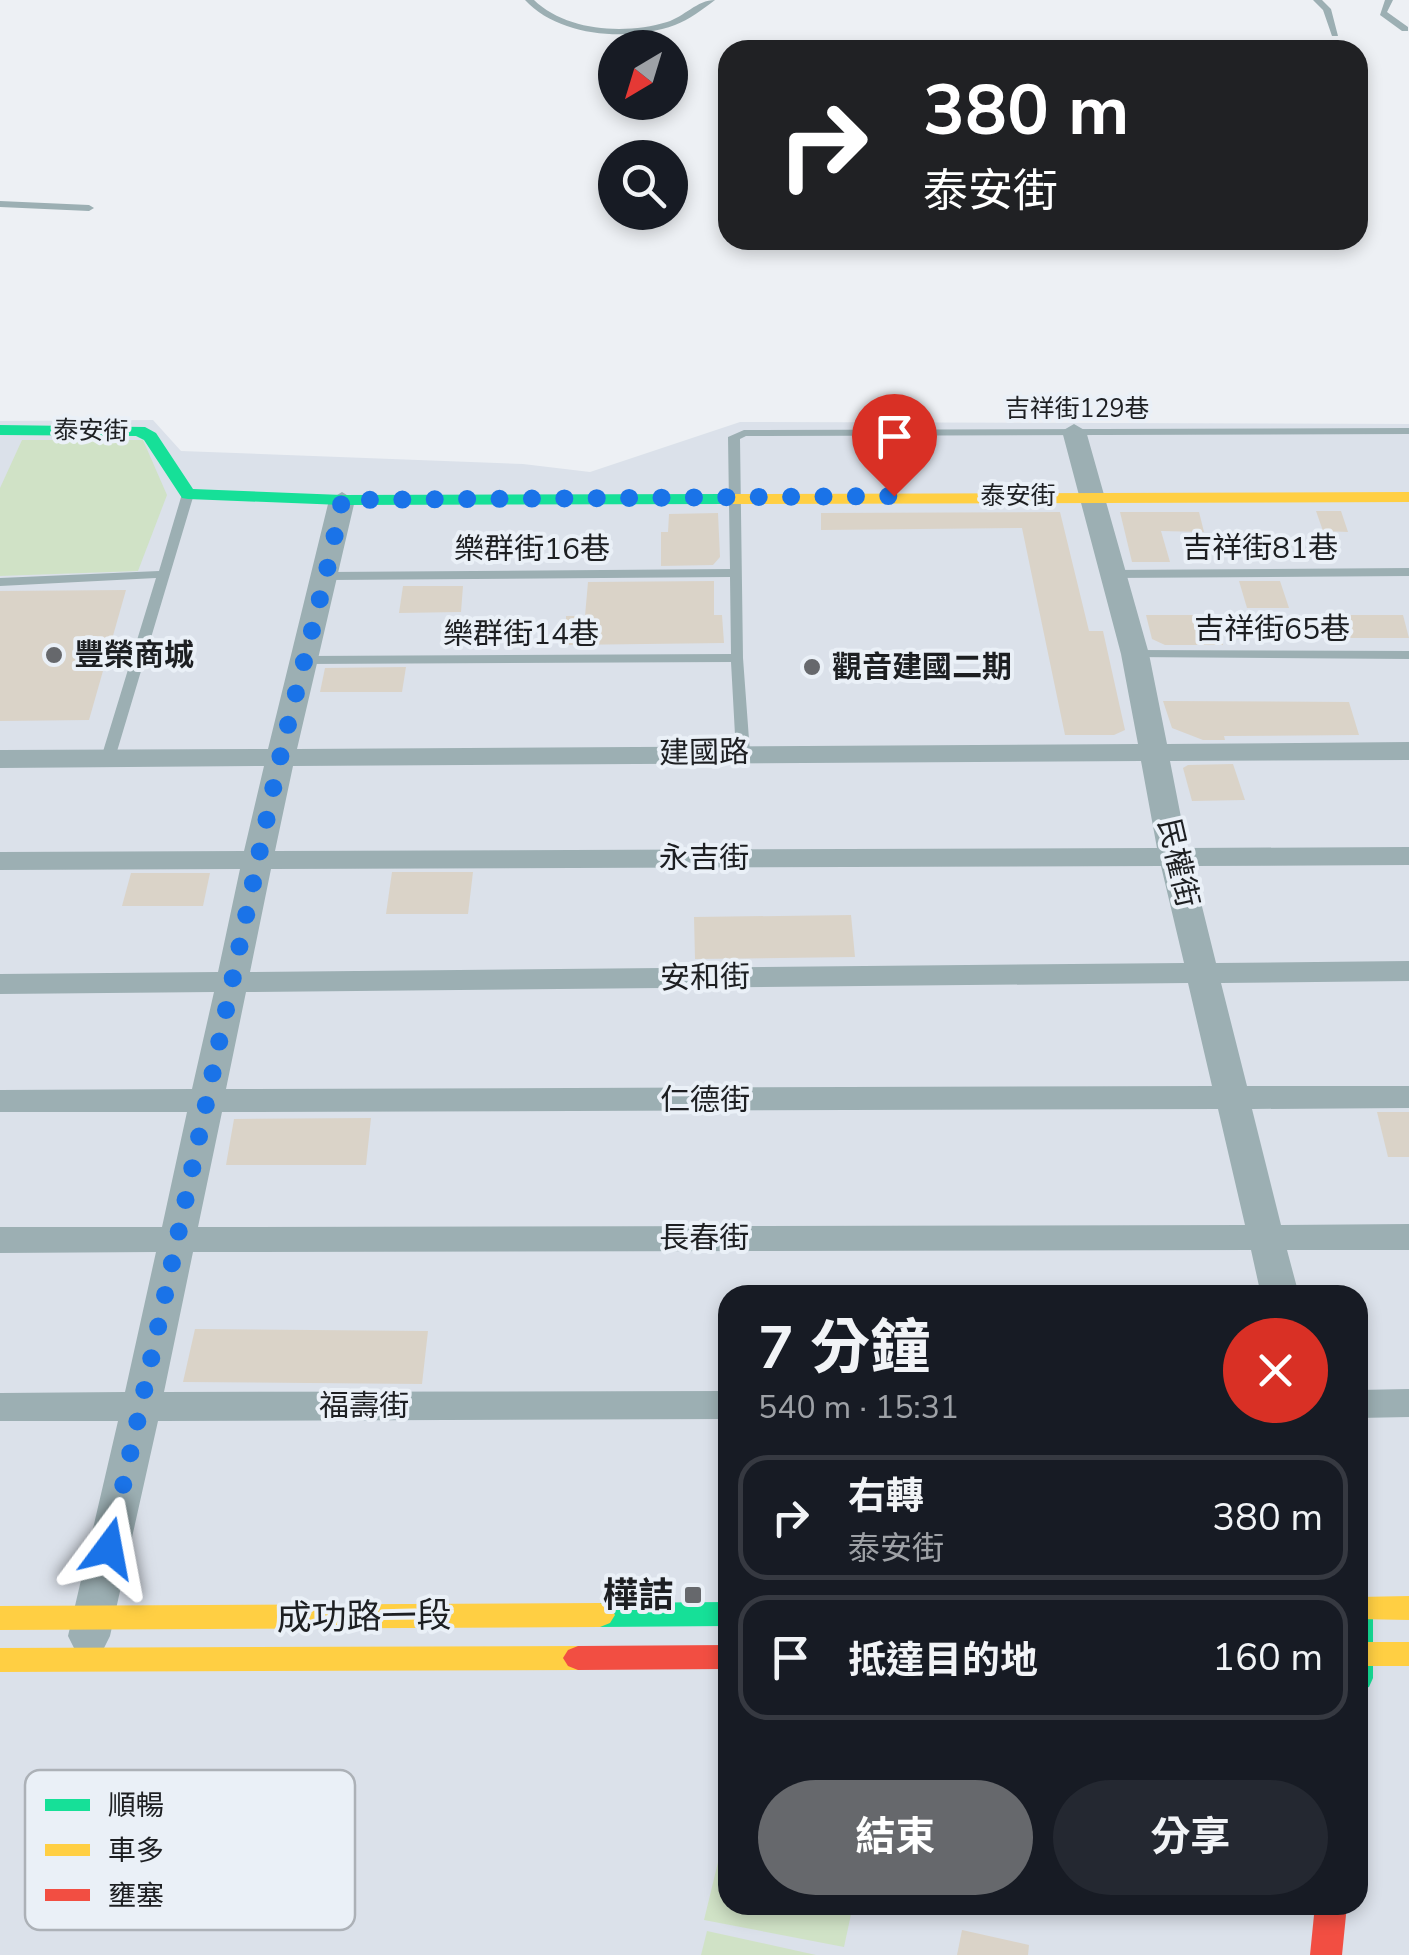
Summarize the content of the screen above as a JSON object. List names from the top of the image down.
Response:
{
  "streets": {
    "street": [
      "泰安街",
      "建國路",
      "永吉街",
      "民權街",
      "安和街",
      "仁德街",
      "長春街",
      "福壽街",
      "成功路一段"
    ],
    "lane": [
      "吉祥街129巷",
      "吉祥街81巷",
      "樂群街16巷",
      "吉祥街65巷",
      "樂群街14巷"
    ]
  },
  "crossings": [
    ["吉祥街129巷", "泰安街"],
    ["吉祥街129巷", "民權街"],
    ["泰安街", "民權街"],
    ["吉祥街81巷", "民權街"],
    ["吉祥街65巷", "民權街"],
    ["建國路", "民權街"],
    ["永吉街", "民權街"],
    ["民權街", "安和街"],
    ["民權街", "仁德街"],
    ["民權街", "長春街"]
  ],
  "places": {
    "other": ["豐榮商城", "觀音建國二期"],
    "transit": ["樺詰"]
  },
  "legend": ["順暢", "車多", "壅塞"],
  "north": "bottom left",
  "page": {
    "turn": ["380 m", "泰安街"],
    "heading": ["7 分鐘", "540 m · 15:31"],
    "list": [
      {
        "name": "右轉",
        "note": "泰安街",
        "value": "380 m"
      },
      {
        "name": "抵達目的地",
        "value": "160 m"
      }
    ],
    "buttons": ["結束", "分享"]
  }
}
